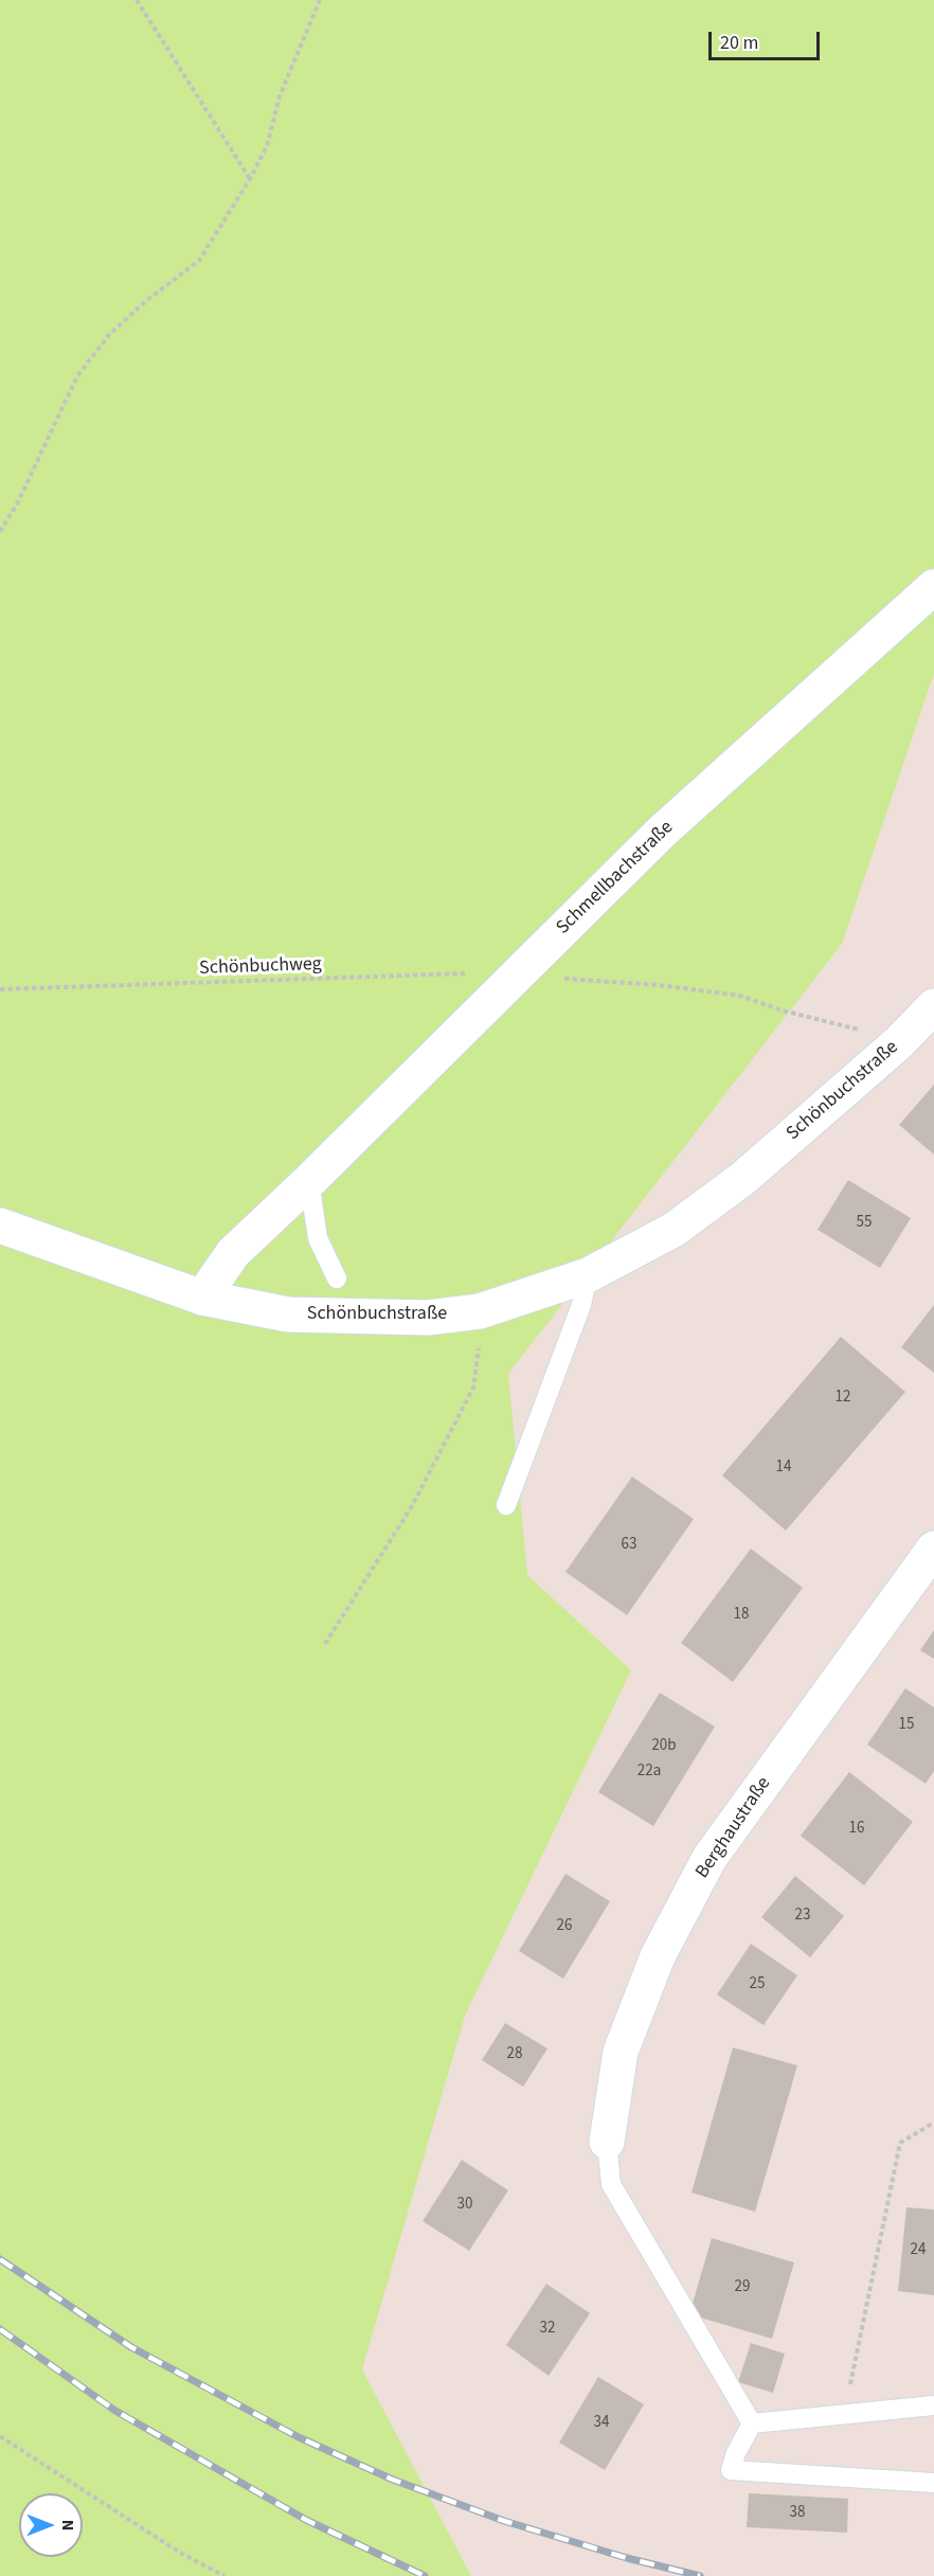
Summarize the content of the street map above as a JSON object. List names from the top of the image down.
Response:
{
  "streets": {
    "street": ["Schmellbachstraße", "Schönbuchstraße", "Berghaustraße"],
    "path": ["Schönbuchweg"]
  },
  "crossings": [
    ["Schmellbachstraße", "Schönbuchweg"],
    ["Schmellbachstraße", "Schönbuchstraße"]
  ],
  "house_numbers": [
    "55",
    "12",
    "14",
    "63",
    "18",
    "15",
    "20b",
    "22a",
    "16",
    "23",
    "26",
    "25",
    "28",
    "30",
    "24",
    "29",
    "32",
    "34",
    "38"
  ],
  "scale_bar": "20 m",
  "north": "right"
}
